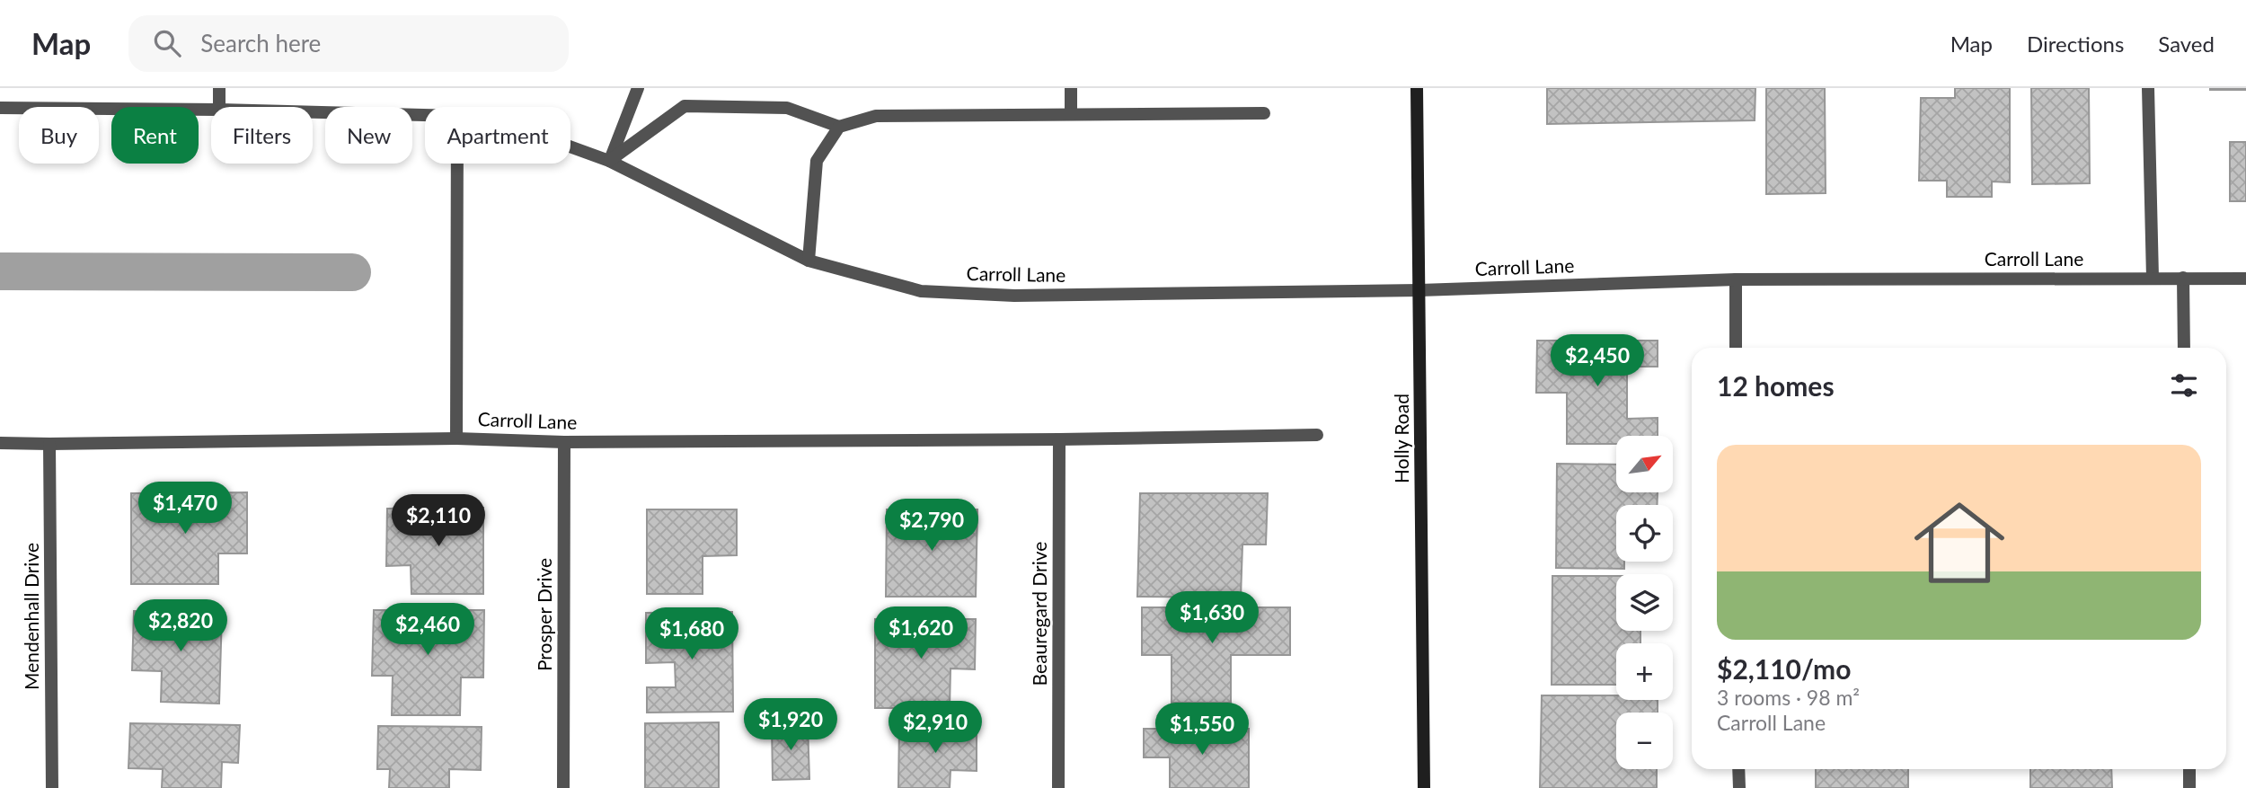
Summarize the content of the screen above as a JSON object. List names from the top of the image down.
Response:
{
  "streets": {
    "main road": ["Holly Road"],
    "street": [
      "Carroll Lane",
      "Beauregard Drive",
      "Prosper Drive",
      "Mendenhall Drive"
    ]
  },
  "crossings": [
    ["Carroll Lane", "Holly Road"],
    ["Carroll Lane", "Beauregard Drive"],
    ["Carroll Lane", "Prosper Drive"],
    ["Carroll Lane", "Mendenhall Drive"]
  ],
  "north": "top right",
  "page": {
    "header": "Map",
    "search": "Search here",
    "nav": ["Map", "Directions", "Saved"],
    "chip": [
      "Buy",
      "Rent",
      "Filters",
      "New",
      "Apartment"
    ],
    "price": [
      "$2,450",
      "$1,470",
      "$2,110",
      "$2,790",
      "$1,630",
      "$2,820",
      "$2,460",
      "$1,620",
      "$1,680",
      "$1,920",
      "$2,910",
      "$1,550"
    ],
    "heading": "12 homes",
    "list": [
      {
        "name": "$2,110/mo",
        "note": "3 rooms · 98 m² · Carroll Lane"
      }
    ],
    "map_buttons": ["+", "−"]
  }
}
